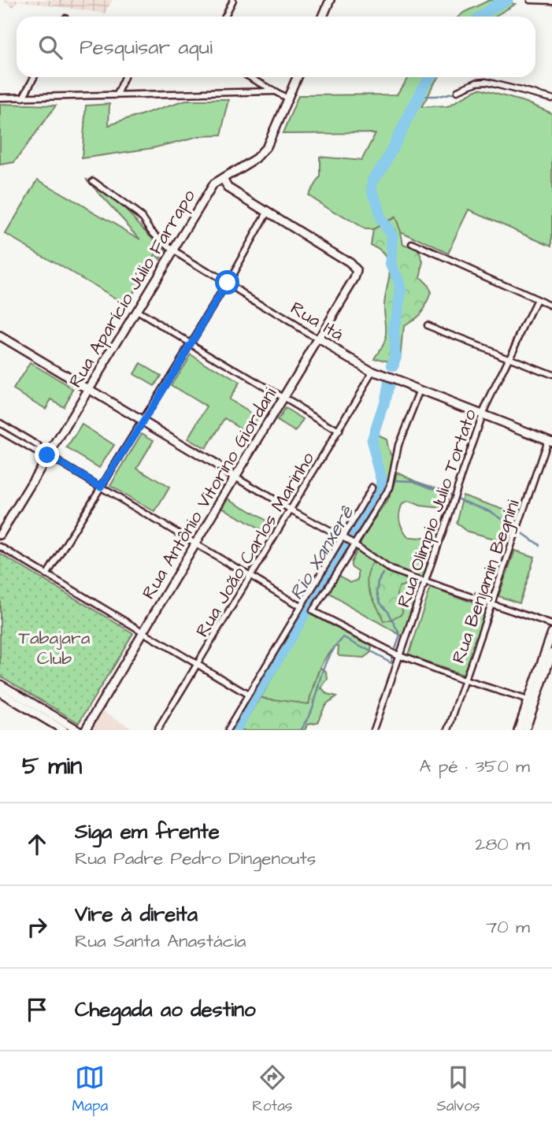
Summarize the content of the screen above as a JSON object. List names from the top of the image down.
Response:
{
  "streets": {
    "street": [
      "Rua Aparício Júlio Farrapo",
      "Rua Itá",
      "Rua Antônio Vitorino Giordani",
      "Rua Olimpio Julio Tortato",
      "Rua João Carlos Marinho",
      "Rua Benjamin Begnini"
    ]
  },
  "crossings": [
    ["Rua Aparício Júlio Farrapo", "Rua Itá"],
    ["Rua Itá", "Rua Antônio Vitorino Giordani"],
    ["Rua Itá", "Rua Olimpio Julio Tortato"],
    ["Rua Itá", "Rua João Carlos Marinho"],
    ["Rua Itá", "Rua Benjamin Begnini"]
  ],
  "water": ["Rio Xanxerê"],
  "parks": ["Tabajara Club"],
  "page": {
    "search": "Pesquisar aqui",
    "heading": ["5 min", "A pé · 350 m"],
    "list": [
      ["Siga em frente", "Rua Padre Pedro Dingenouts", "280 m"],
      ["Vire à direita", "Rua Santa Anastácia", "70 m"],
      "Chegada ao destino"
    ],
    "nav": ["Mapa", "Rotas", "Salvos"]
  }
}
